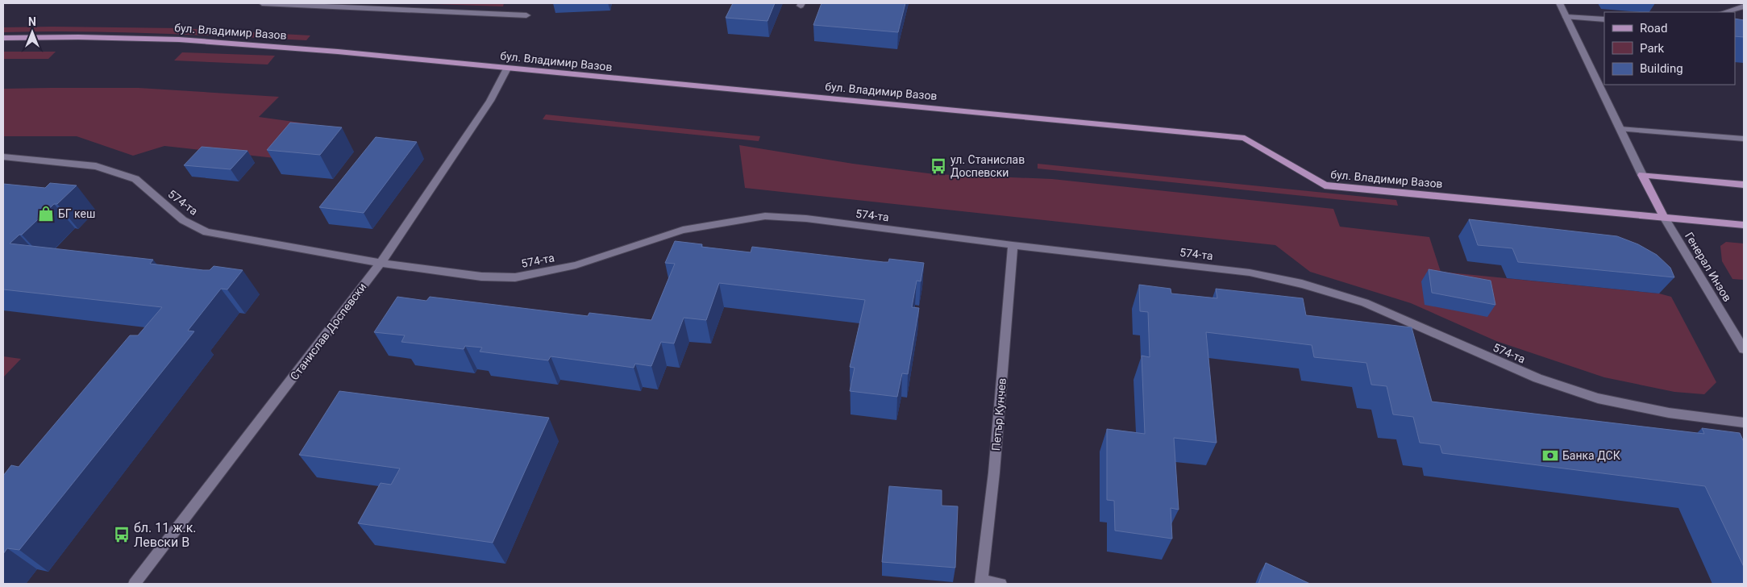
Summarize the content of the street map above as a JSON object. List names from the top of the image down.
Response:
{
  "streets": {
    "main road": ["бул. Владимир Вазов"],
    "street": [
      "574-та",
      "Генерал Инзов",
      "Станислав Доспевски",
      "Петър Кунчев"
    ]
  },
  "crossings": [
    ["бул. Владимир Вазов", "Генерал Инзов"],
    ["бул. Владимир Вазов", "Станислав Доспевски"],
    ["574-та", "Станислав Доспевски"],
    ["574-та", "Петър Кунчев"]
  ],
  "places": {
    "bus stop": ["ул. Станислав Доспевски", "бл. 11 ж.к. Левски В"],
    "shop": ["БГ кеш"],
    "bank": ["Банка ДСК"]
  },
  "legend": ["Road", "Park", "Building"],
  "north": "top"
}
